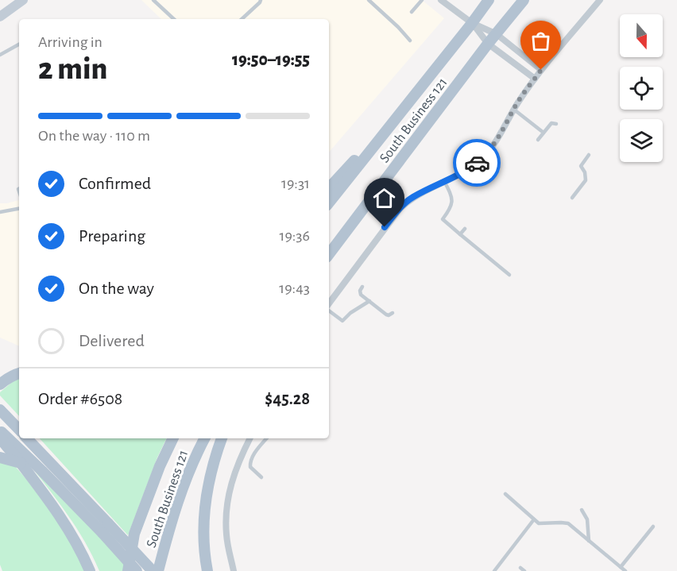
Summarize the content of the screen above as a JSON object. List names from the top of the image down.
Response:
{
  "streets": {
    "main road": ["South Business 121"]
  },
  "north": "bottom",
  "page": {
    "heading": ["2 min", "Arriving in", "19:50–19:55"],
    "panel": ["Order #6508", "$45.28"],
    "bar": "On the way · 110 m",
    "list": [
      ["Confirmed", "19:31"],
      ["Preparing", "19:36"],
      ["On the way", "19:43"],
      "Delivered"
    ]
  }
}
